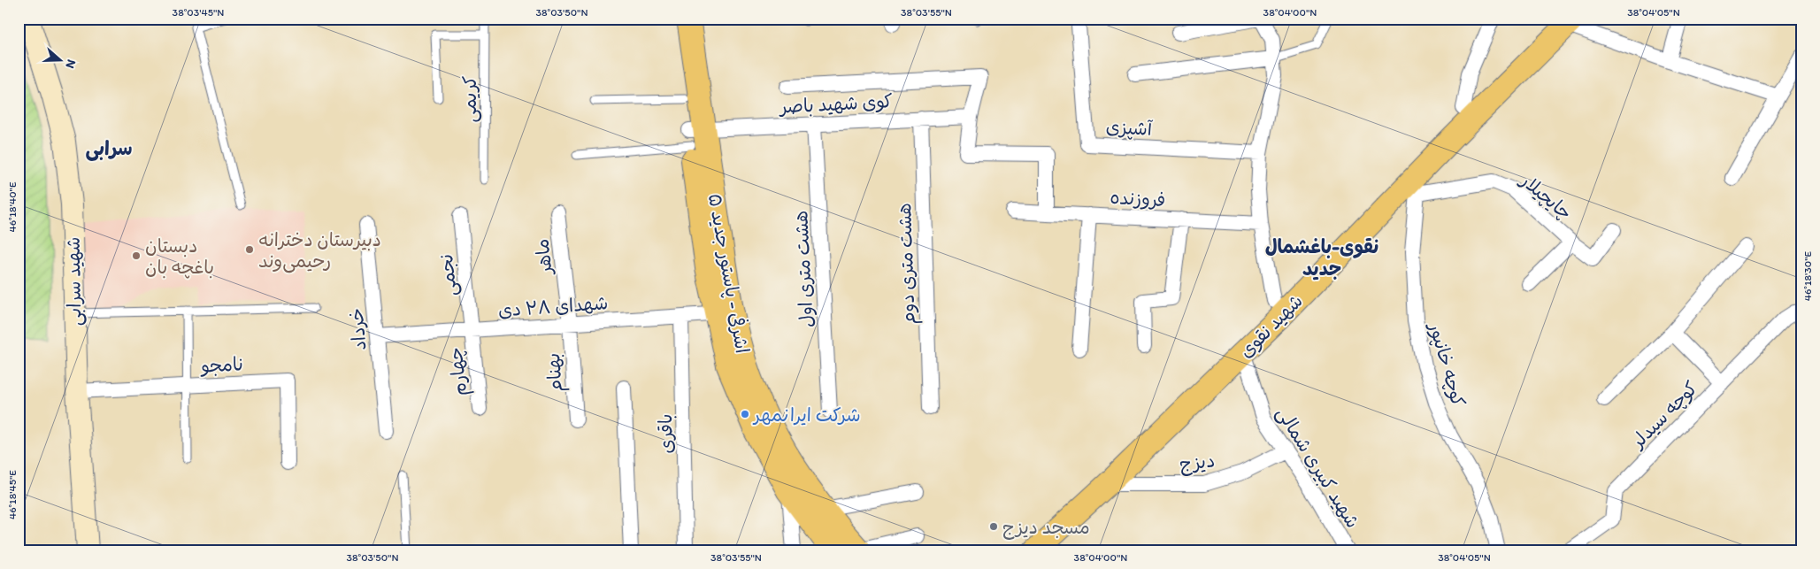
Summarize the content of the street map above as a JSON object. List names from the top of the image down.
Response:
{
  "streets": {
    "main road": ["اشرفی - پاستور جدید ۵", "شهید نقوی"],
    "street": [
      "کوی شهید باصر",
      "آشپزی",
      "چایچیلار",
      "فروزنده",
      "ماهر",
      "هشت متری دوم",
      "هشت متری اول",
      "نجمی",
      "شهید سرابی",
      "شهدای ۲۸ دی",
      "خرداد",
      "نامجو",
      "کوچه خانپور",
      "چهارم",
      "بهنام",
      "کوچه سیدلر",
      "باقری",
      "دیزج",
      "شهید کبیری شمالی"
    ],
    "lane": ["کریمی"]
  },
  "crossings": [
    ["کوی شهید باصر", "هشت متری دوم"],
    ["کوی شهید باصر", "هشت متری اول"],
    ["کوی شهید باصر", "اشرفی - پاستور جدید ۵"],
    ["چایچیلار", "شهید نقوی"],
    ["چایچیلار", "کوچه خانپور"],
    ["ماهر", "شهدای ۲۸ دی"],
    ["ماهر", "بهنام"],
    ["اشرفی - پاستور جدید ۵", "شهدای ۲۸ دی"],
    ["نجمی", "شهدای ۲۸ دی"],
    ["نجمی", "چهارم"],
    ["شهید سرابی", "نامجو"],
    ["شهدای ۲۸ دی", "خرداد"],
    ["شهدای ۲۸ دی", "چهارم"],
    ["شهدای ۲۸ دی", "بهنام"],
    ["شهدای ۲۸ دی", "باقری"],
    ["شهید نقوی", "کوچه خانپور"],
    ["شهید نقوی", "دیزج"],
    ["شهید نقوی", "شهید کبیری شمالی"],
    ["دیزج", "شهید کبیری شمالی"]
  ],
  "districts": ["سرابی", "نقوی-باغشمال جدید"],
  "places": [
    "دبیرستان دخترانه رحیمی‌وند",
    "دبستان باغچه بان",
    "شرکت ایرانمهر",
    "مسجد دیزج"
  ],
  "north": "right",
  "coordinates": [
    "38°03'45\"N",
    "38°03'50\"N",
    "38°03'55\"N",
    "38°04'00\"N",
    "38°04'05\"N",
    "46°18'40\"E",
    "46°18'30\"E",
    "46°18'45\"E"
  ]
}
